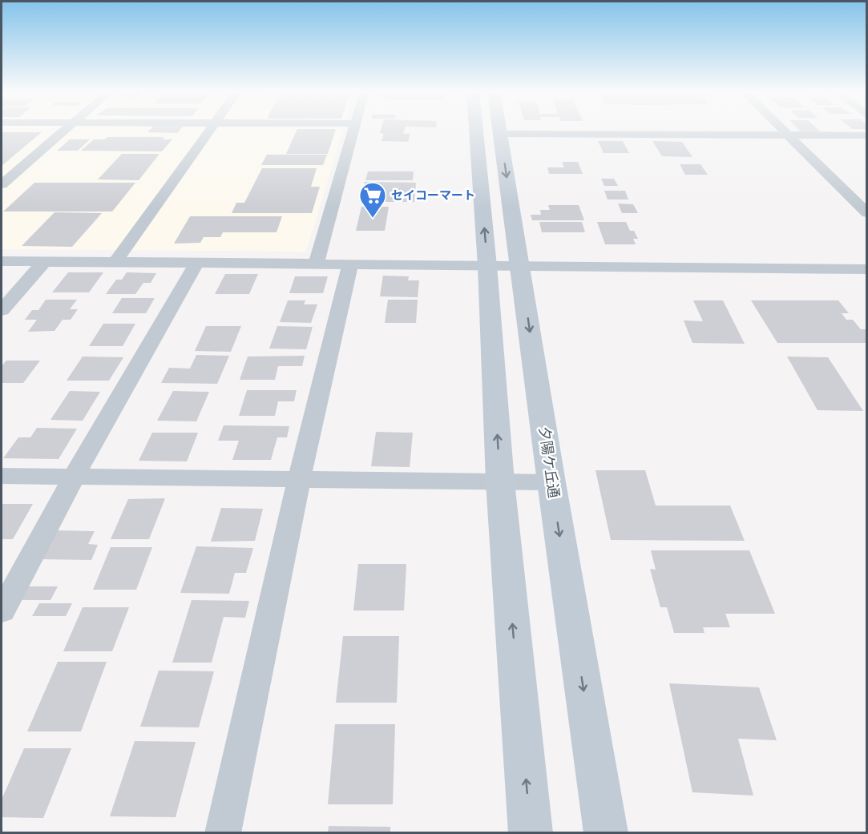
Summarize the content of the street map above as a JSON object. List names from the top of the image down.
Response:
{
  "streets": {
    "street": ["夕陽ケ丘通"]
  },
  "places": {
    "supermarket": ["セイコーマート"]
  }
}
